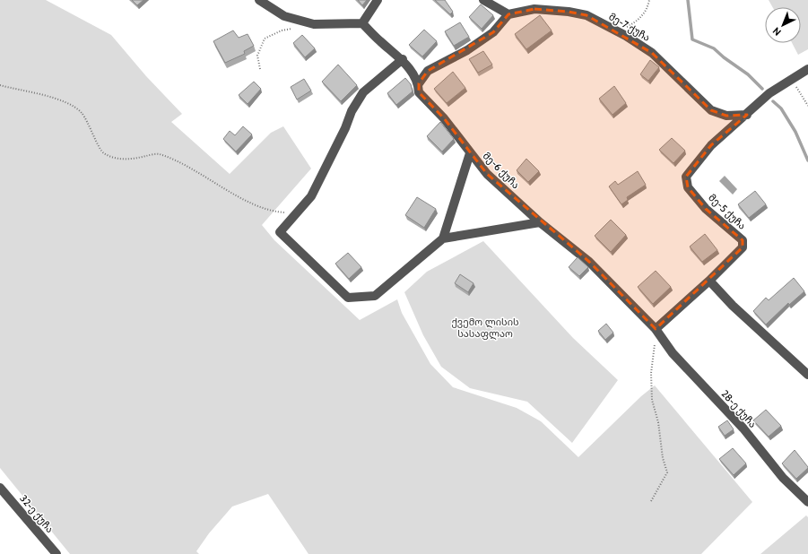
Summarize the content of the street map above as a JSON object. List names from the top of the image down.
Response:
{
  "streets": {
    "street": [
      "მე-7 ქუჩა",
      "მე-6 ქუჩა",
      "მე-5 ქუჩა",
      "28-ე ქუჩა",
      "32-ე ქუჩა"
    ]
  },
  "crossings": [
    ["მე-7 ქუჩა", "მე-5 ქუჩა"],
    ["მე-6 ქუჩა", "28-ე ქუჩა"]
  ],
  "parks": ["ქვემო ლისის სასაფლაო"],
  "north": "bottom left"
}
